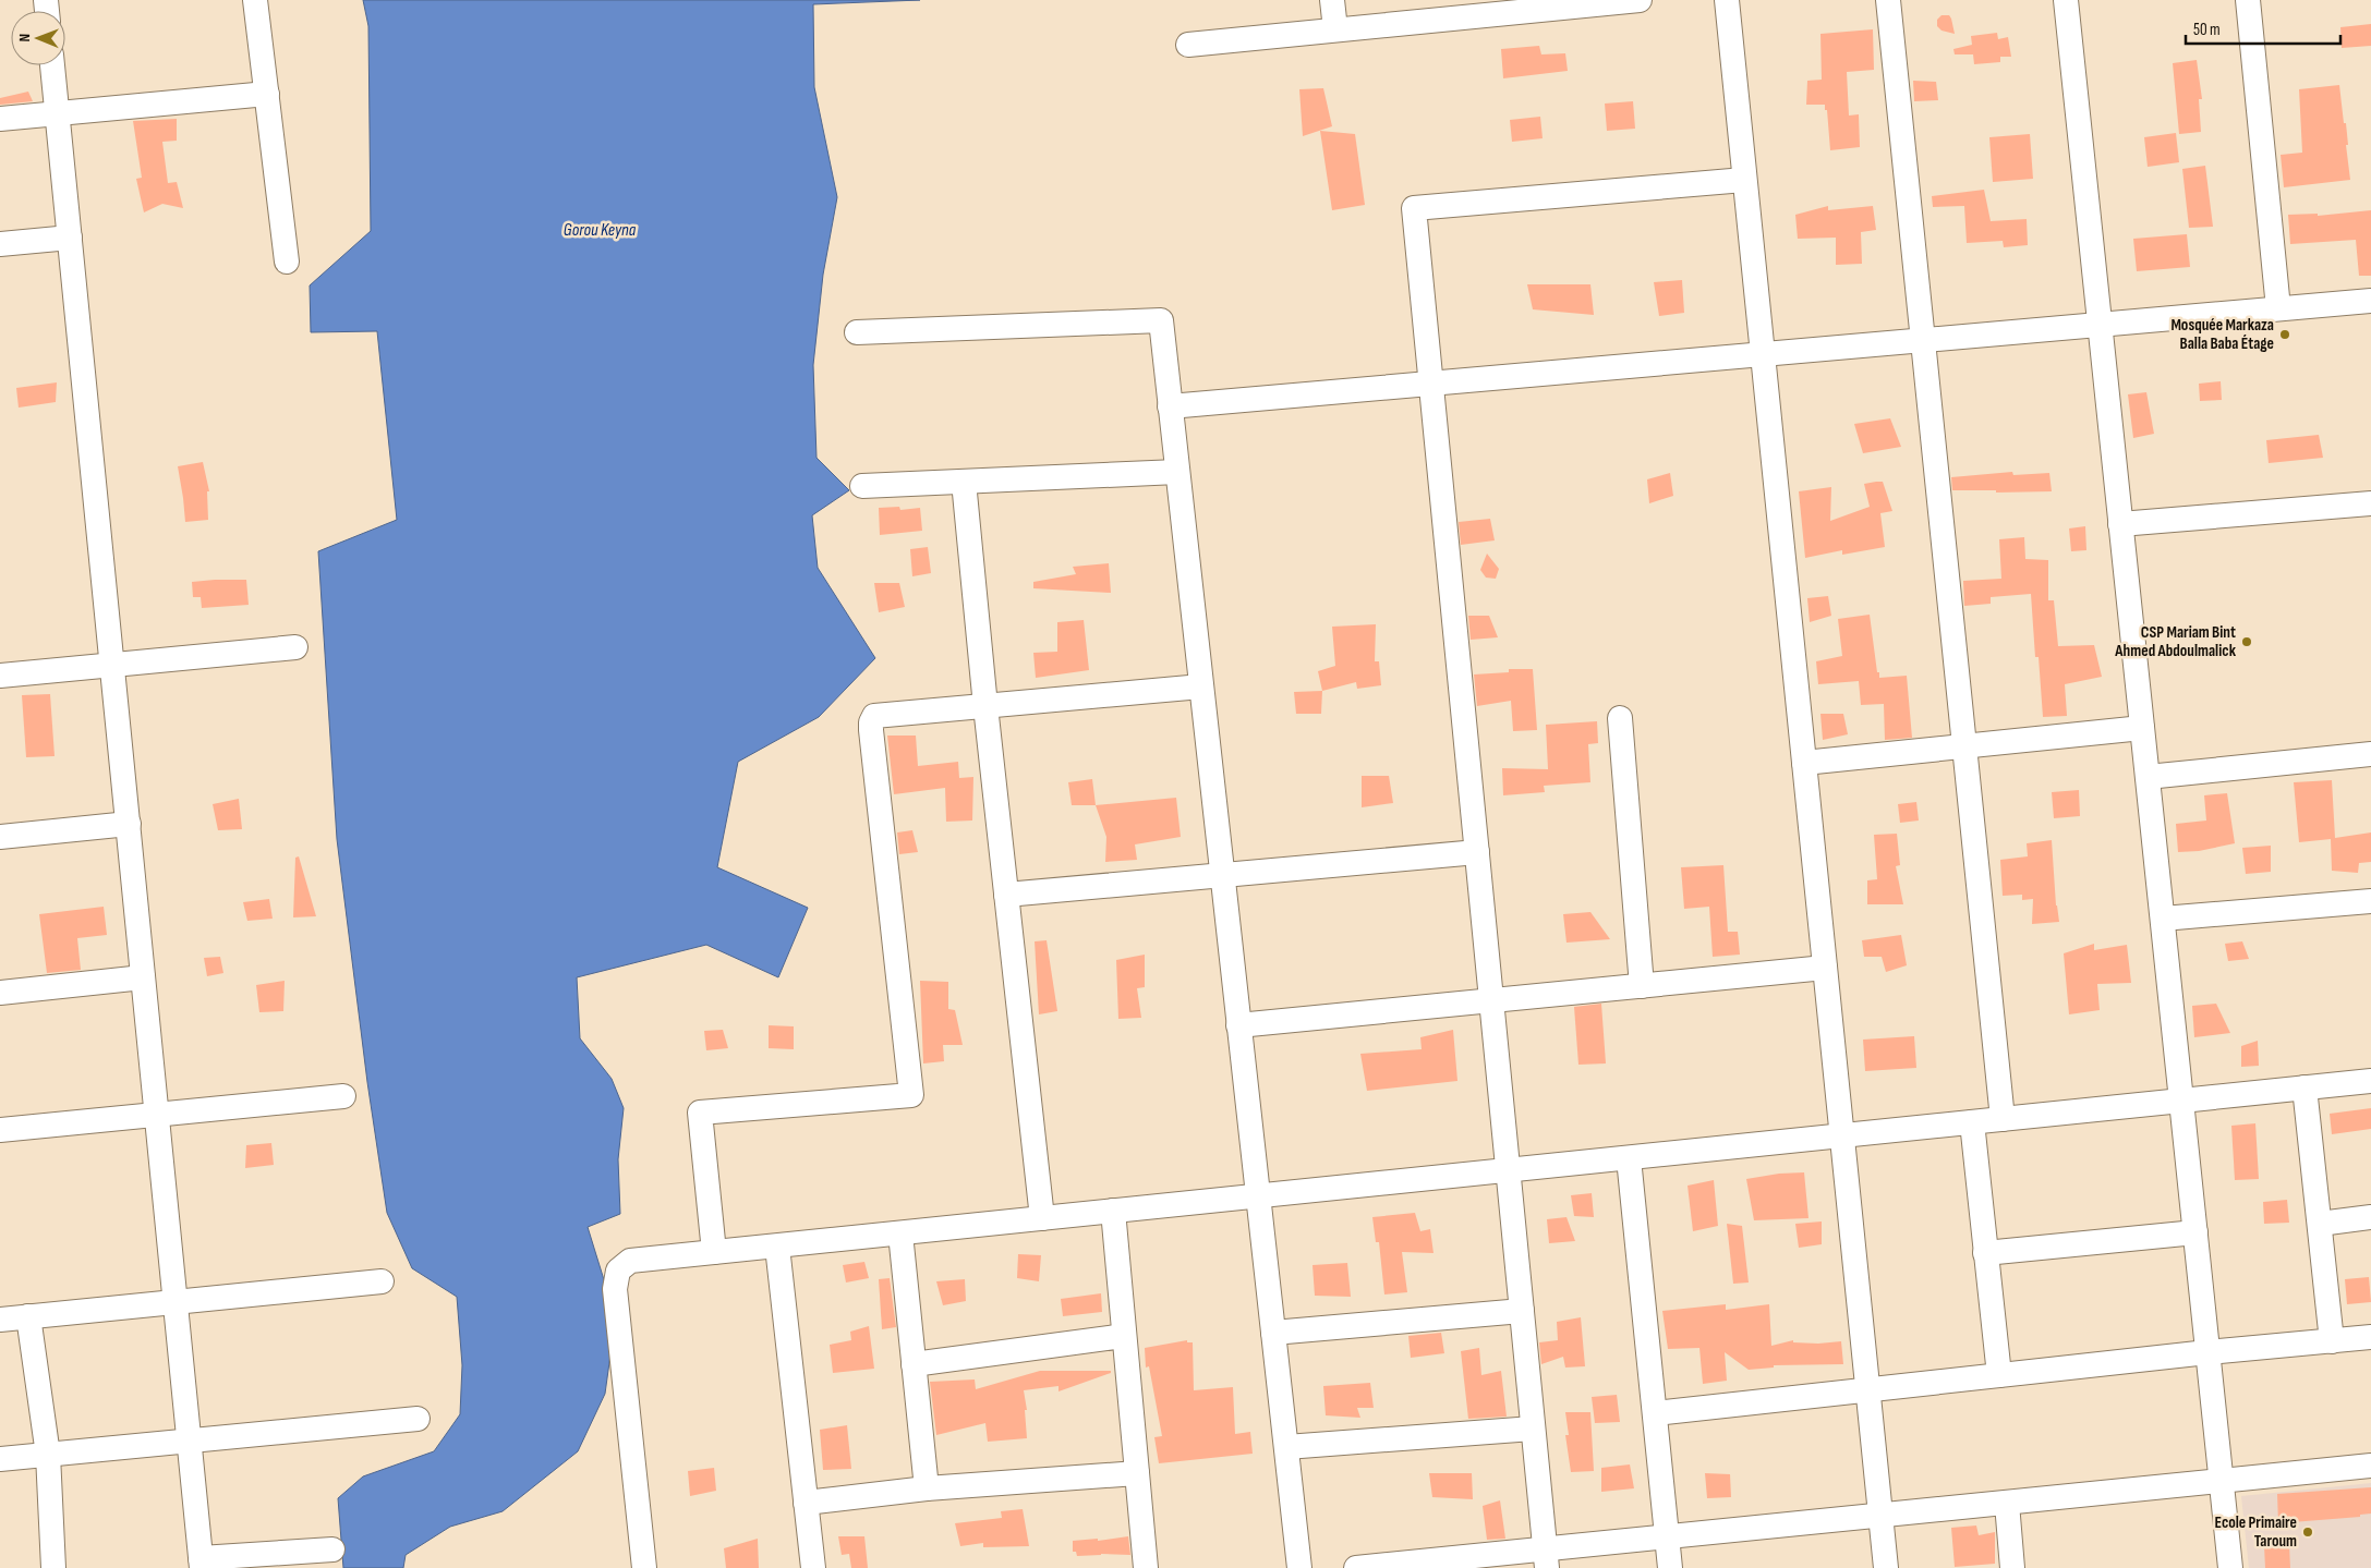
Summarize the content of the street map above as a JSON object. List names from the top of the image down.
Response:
{
  "water": ["Gorou Keyna"],
  "places": ["Mosquée Markaza Balla Baba Étage", "CSP Mariam Bint Ahmed Abdoulmalick", "Ecole Primaire Taroum"],
  "scale_bar": "50 m",
  "north": "left"
}
